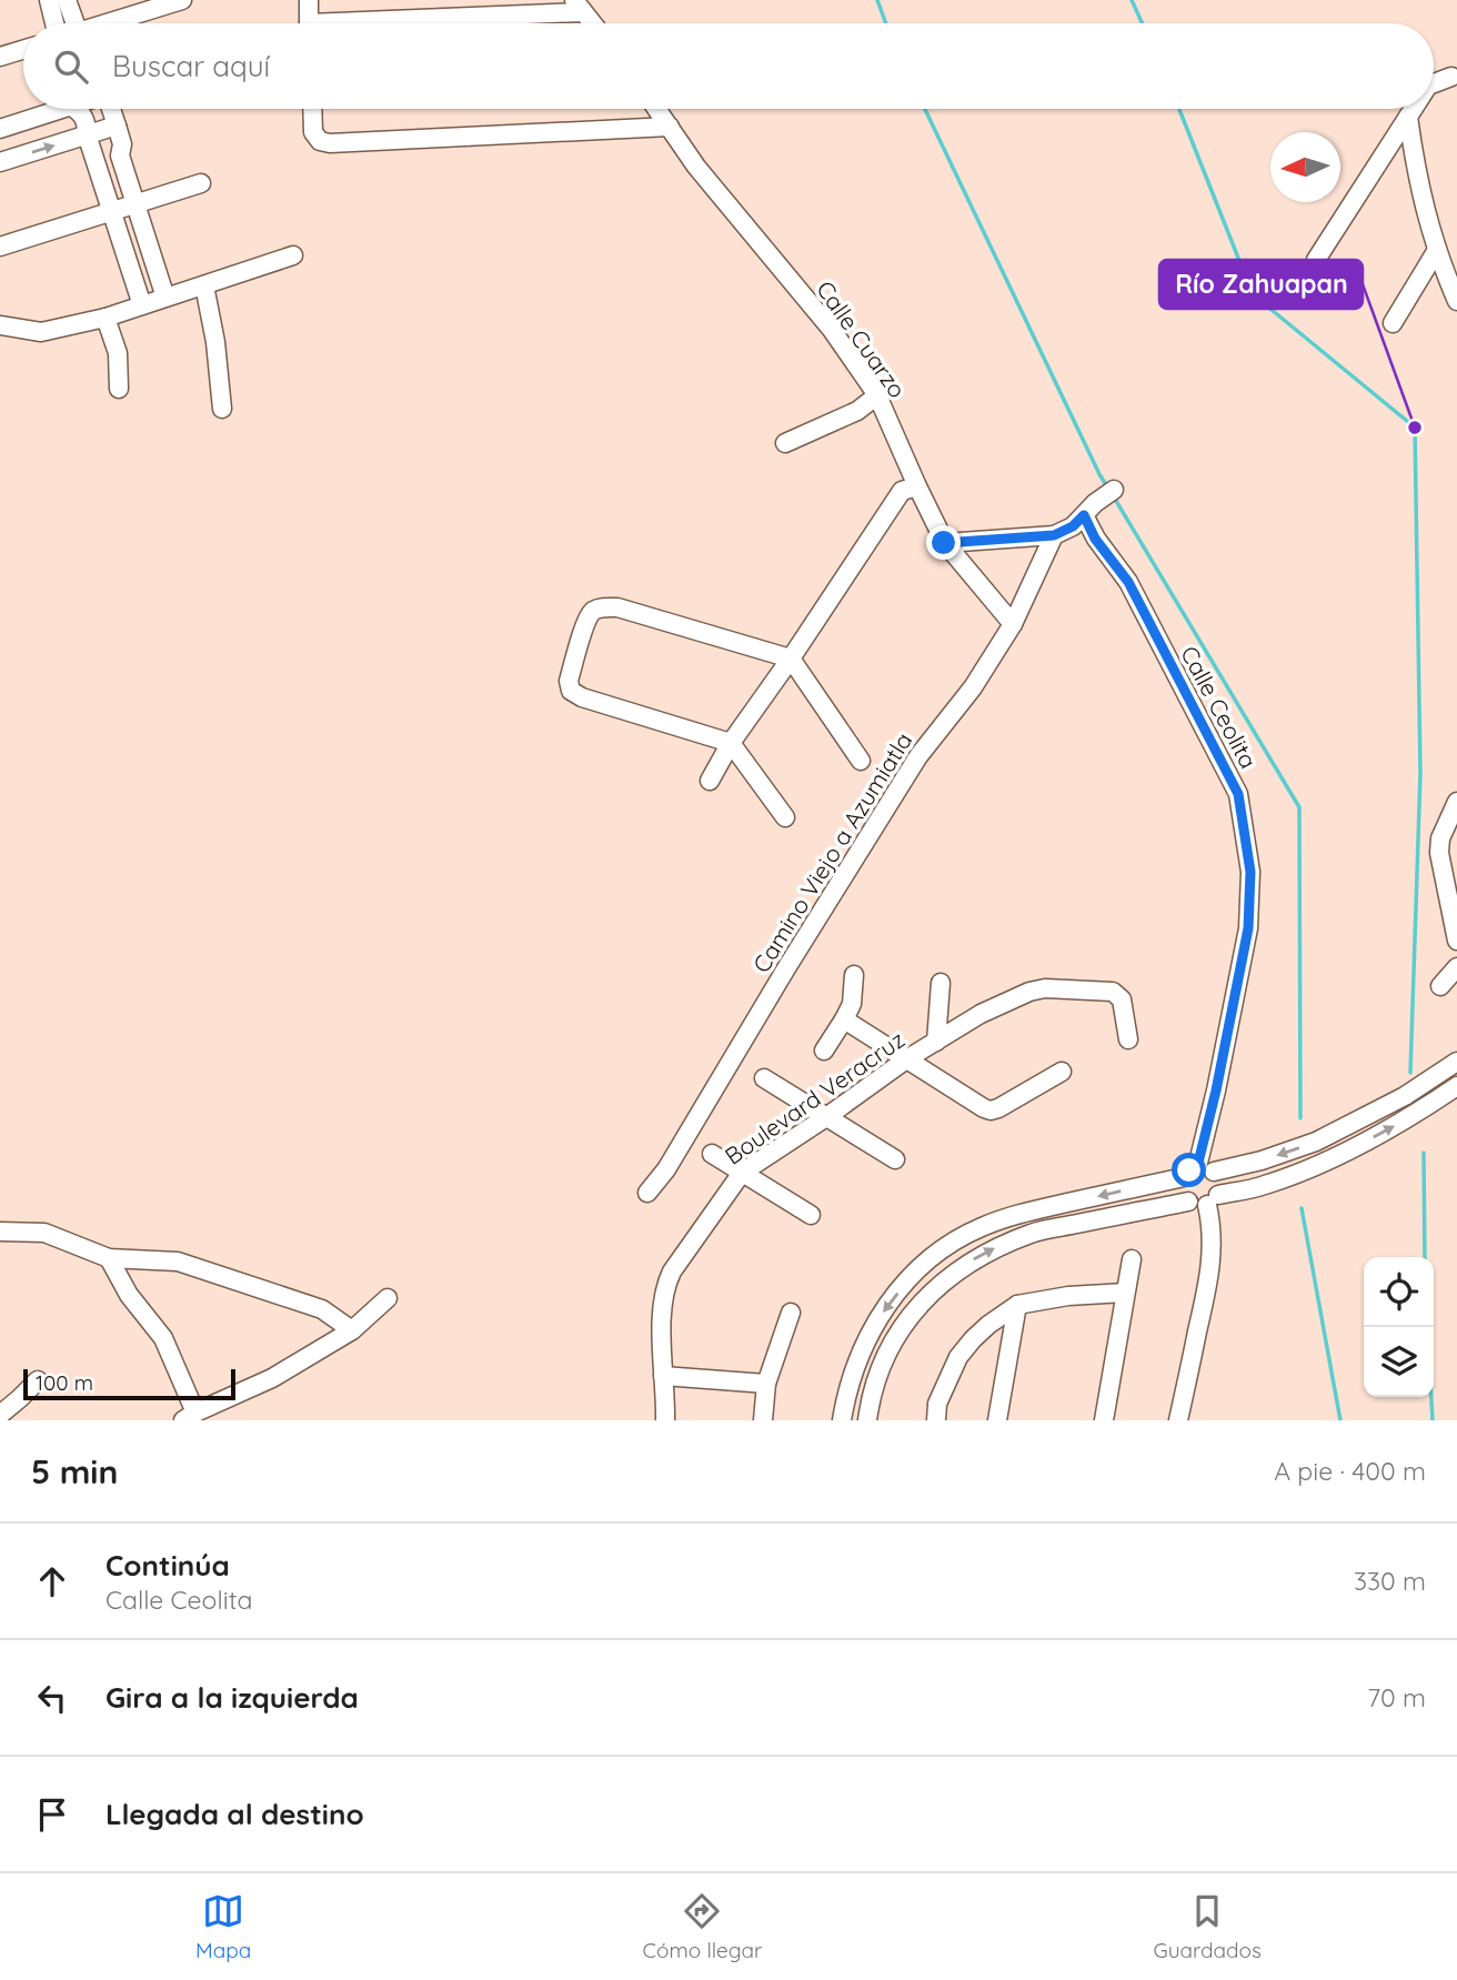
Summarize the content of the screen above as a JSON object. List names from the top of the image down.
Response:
{
  "streets": {
    "street": [
      "Calle Cuarzo",
      "Calle Ceolita",
      "Camino Viejo a Azumiatla",
      "Boulevard Veracruz"
    ]
  },
  "crossings": [
    ["Calle Cuarzo", "Camino Viejo a Azumiatla"],
    ["Calle Ceolita", "Camino Viejo a Azumiatla"]
  ],
  "places": ["Río Zahuapan"],
  "scale_bar": "100 m",
  "north": "left",
  "page": {
    "search": "Buscar aquí",
    "scale": "100 m",
    "heading": ["5 min", "A pie · 400 m"],
    "list": [
      ["Continúa", "Calle Ceolita", "330 m"],
      ["Gira a la izquierda", "70 m"],
      "Llegada al destino"
    ],
    "nav": ["Mapa", "Cómo llegar", "Guardados"]
  }
}
